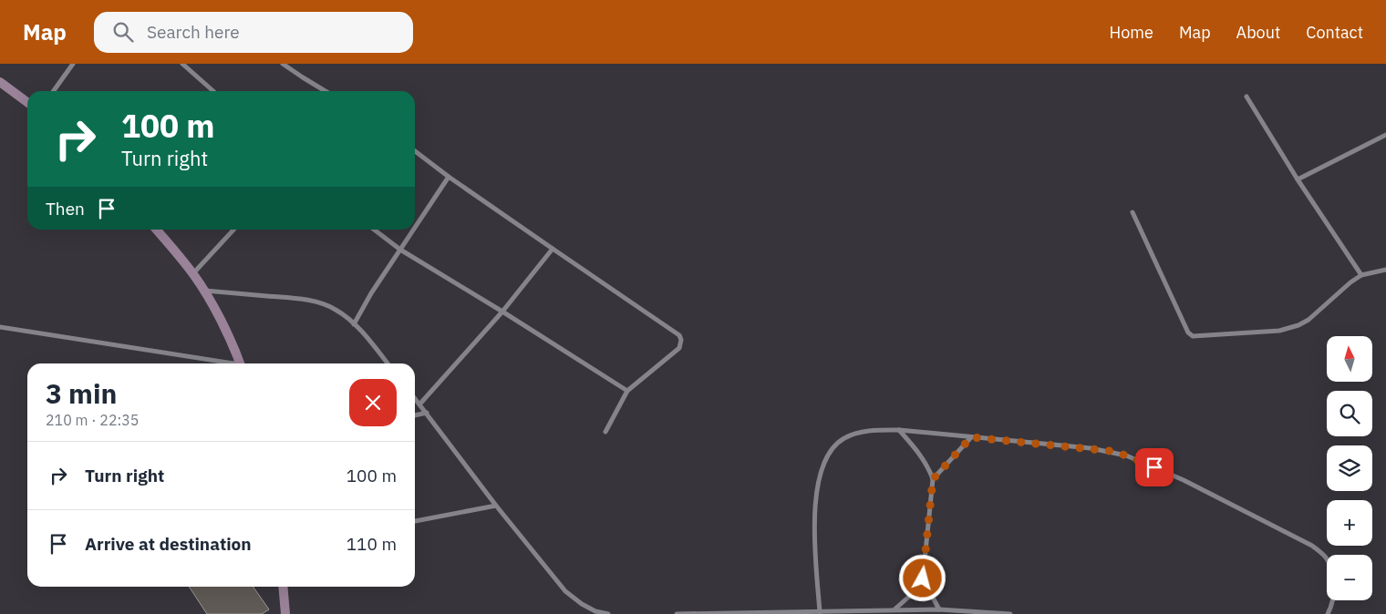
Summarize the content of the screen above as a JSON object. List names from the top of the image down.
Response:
{
  "north": "top",
  "page": {
    "header": "Map",
    "search": "Search here",
    "nav": [
      "Home",
      "Map",
      "About",
      "Contact"
    ],
    "turn": ["100 m", "Turn right"],
    "then": "Then",
    "map_buttons": ["+", "−"],
    "heading": ["3 min", "210 m · 22:35"],
    "list": [
      {
        "name": "Turn right",
        "value": "100 m"
      },
      {
        "name": "Arrive at destination",
        "value": "110 m"
      }
    ]
  }
}
